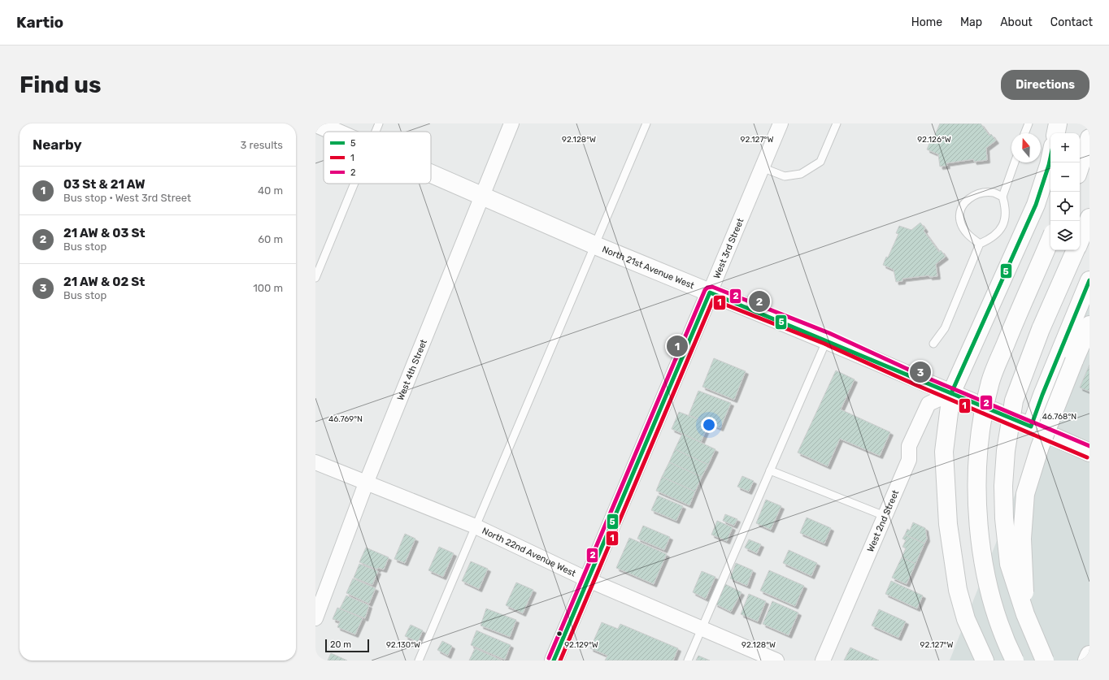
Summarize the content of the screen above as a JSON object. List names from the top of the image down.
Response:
{
  "streets": {
    "main road": ["West 3rd Street", "North 21st Avenue West"],
    "street": ["West 4th Street", "West 2nd Street", "North 22nd Avenue West"]
  },
  "crossings": [
    ["West 3rd Street", "North 21st Avenue West"],
    ["West 3rd Street", "North 22nd Avenue West"],
    ["North 21st Avenue West", "West 4th Street"],
    ["North 21st Avenue West", "West 2nd Street"],
    ["West 4th Street", "North 22nd Avenue West"]
  ],
  "lines": ["transit line 5", "transit line 2", "transit line 1"],
  "legend": ["5", "1", "2"],
  "scale_bar": "20 m",
  "north": "top",
  "page": {
    "header": "Kartio",
    "nav": [
      "Home",
      "Map",
      "About",
      "Contact"
    ],
    "buttons": "Directions",
    "title": "Find us",
    "heading": ["Nearby", "3 results"],
    "map_buttons": ["+", "−"],
    "list": [
      {
        "mark": "1",
        "name": "03 St & 21 AW",
        "note": "Bus stop · West 3rd Street",
        "value": "40 m"
      },
      {
        "mark": "2",
        "name": "21 AW & 03 St",
        "note": "Bus stop",
        "value": "60 m"
      },
      {
        "mark": "3",
        "name": "21 AW & 02 St",
        "note": "Bus stop",
        "value": "100 m"
      }
    ],
    "pins": ["2", "1", "3"],
    "scale": "20 m"
  },
  "coordinates": [
    "92.128°W",
    "92.127°W",
    "92.126°W",
    "46.768°N",
    "46.769°N",
    "92.130°W",
    "92.129°W"
  ]
}
